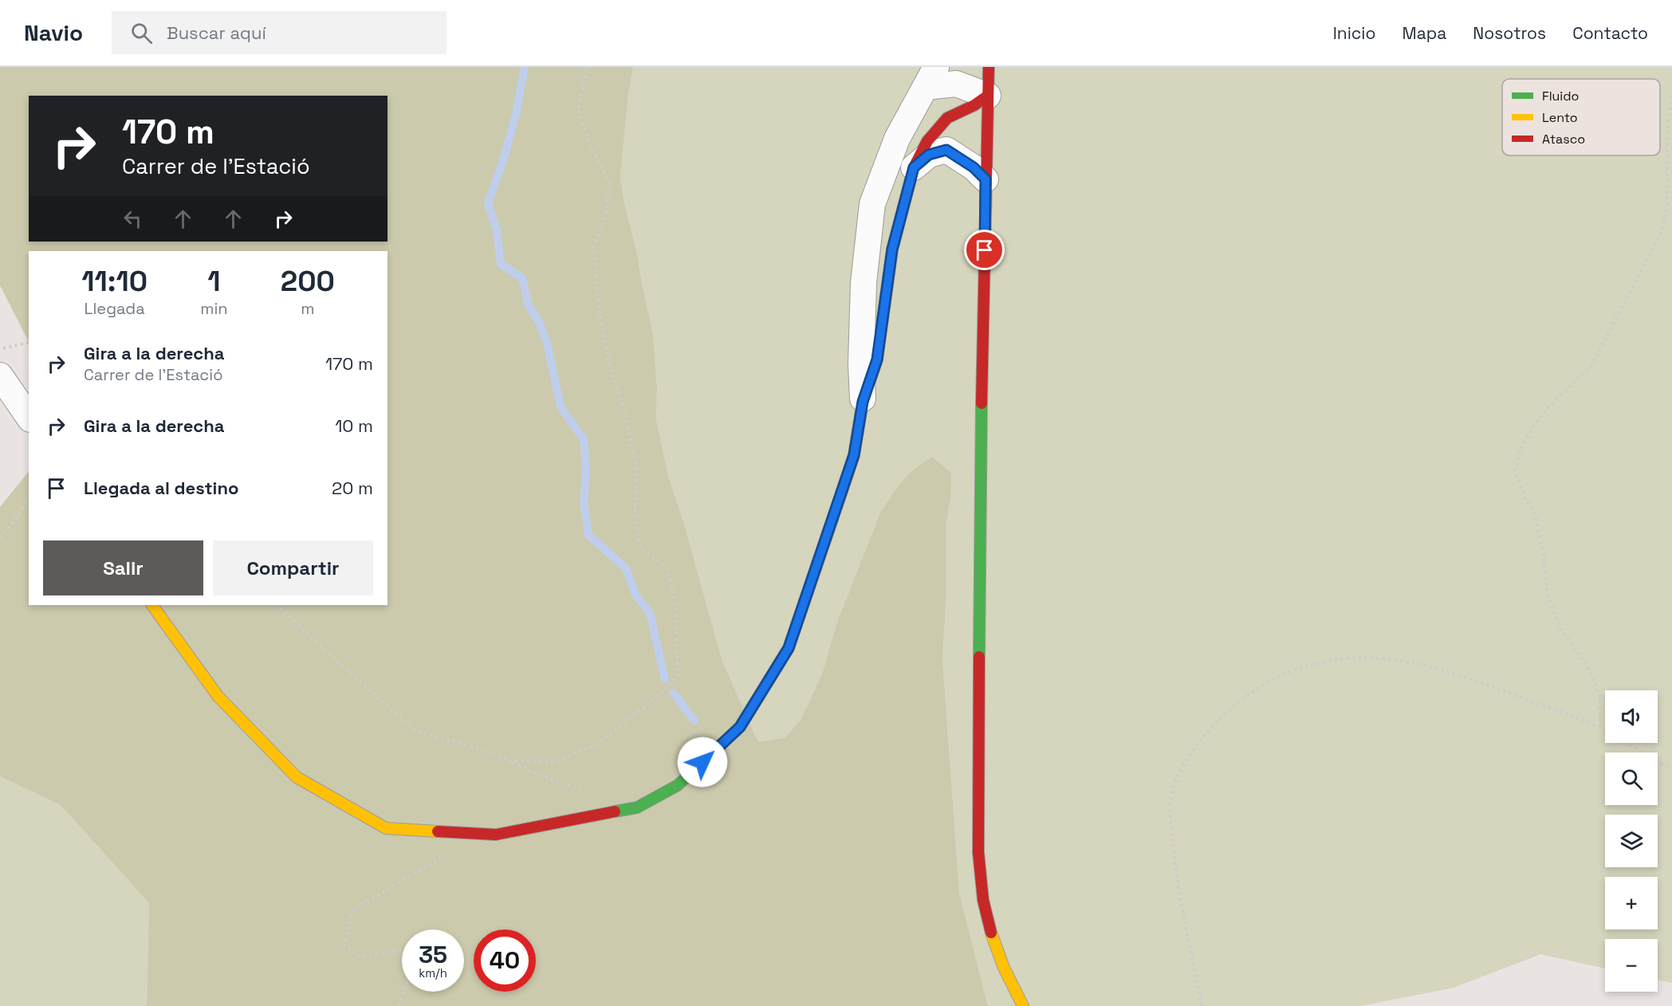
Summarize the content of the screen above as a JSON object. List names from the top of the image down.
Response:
{
  "legend": ["Fluido", "Lento", "Atasco"],
  "page": {
    "header": "Navio",
    "search": "Buscar aquí",
    "nav": [
      "Inicio",
      "Mapa",
      "Nosotros",
      "Contacto"
    ],
    "turn": ["170 m", "Carrer de l'Estació"],
    "eta": [
      "11:10",
      "Llegada",
      "1",
      "min",
      "200",
      "m"
    ],
    "list": [
      {
        "name": "Gira a la derecha",
        "note": "Carrer de l'Estació",
        "value": "170 m"
      },
      {
        "name": "Gira a la derecha",
        "value": "10 m"
      },
      {
        "name": "Llegada al destino",
        "value": "20 m"
      }
    ],
    "buttons": ["Salir", "Compartir"],
    "map_buttons": ["+", "−"],
    "speed": "35 km/h",
    "limit": "40"
  }
}
